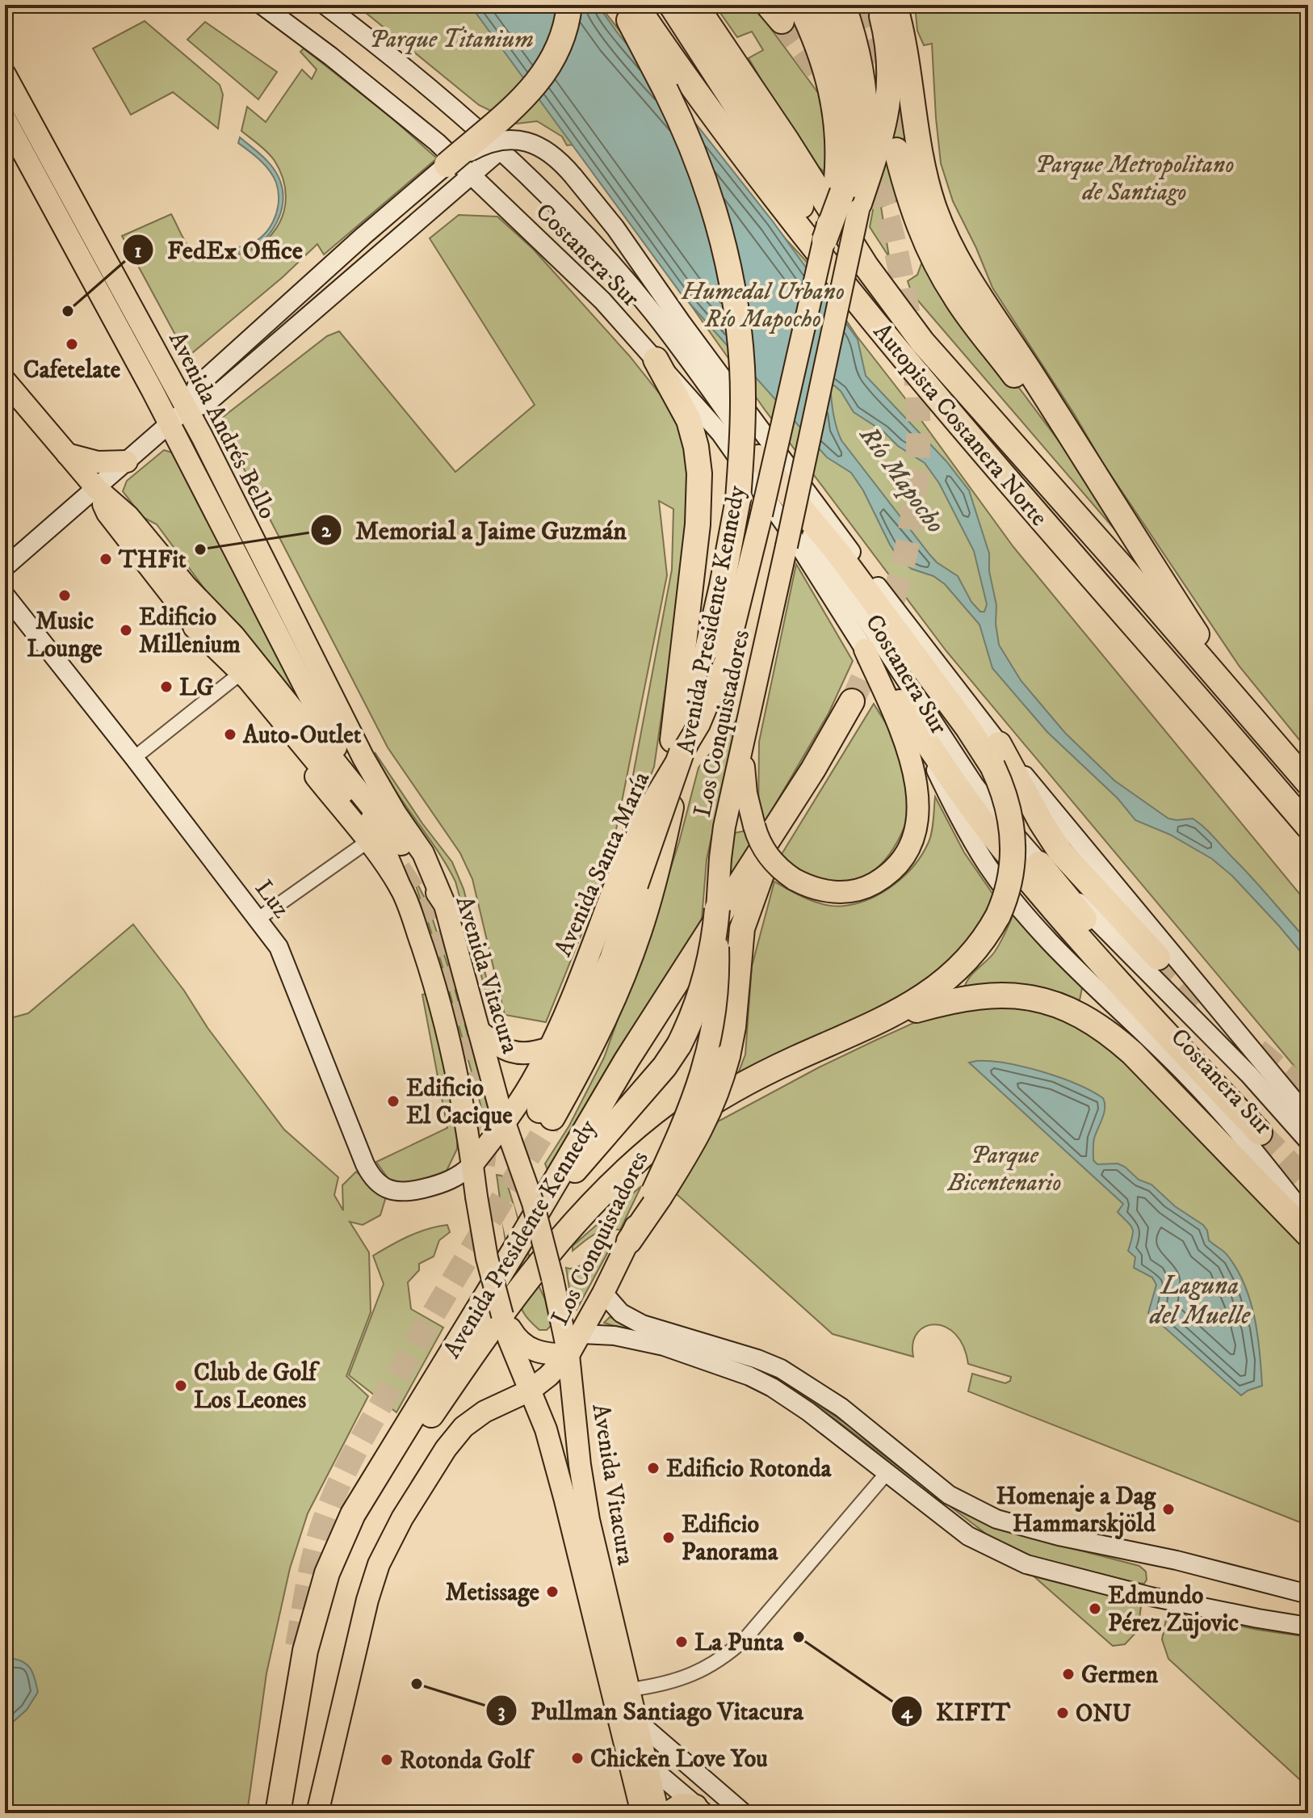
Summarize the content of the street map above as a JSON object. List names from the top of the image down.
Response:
{
  "streets": {
    "highway": ["Autopista Costanera Norte", "Avenida Presidente Kennedy"],
    "main road": [
      "Costanera Sur",
      "Avenida Andrés Bello",
      "Los Conquistadores",
      "Avenida Santa María",
      "Luz",
      "Avenida Vitacura"
    ]
  },
  "crossings": [
    ["Costanera Sur", "Avenida Andrés Bello"],
    ["Avenida Andrés Bello", "Avenida Vitacura"],
    ["Avenida Presidente Kennedy", "Avenida Santa María"],
    ["Los Conquistadores", "Avenida Vitacura"],
    ["Avenida Santa María", "Luz"],
    ["Avenida Santa María", "Avenida Vitacura"],
    ["Luz", "Avenida Vitacura"]
  ],
  "water": ["Río Mapocho", "Laguna del Muelle"],
  "parks": [
    "Parque Titanium",
    "Parque Metropolitano de Santiago",
    "Humedal Urbano Río Mapocho",
    "Parque Bicentenario"
  ],
  "places": [
    "FedEx Office",
    "Cafetelate",
    "Memorial a Jaime Guzmán",
    "THFit",
    "Music Lounge",
    "Edificio Millenium",
    "LG",
    "Auto-Outlet",
    "Edificio El Cacique",
    "Club de Golf Los Leones",
    "Edificio Rotonda",
    "Homenaje a Dag Hammarskjöld",
    "Edificio Panorama",
    "Metissage",
    "Edmundo Pérez Zujovic",
    "KIFIT",
    "La Punta",
    "Germen",
    "Pullman Santiago Vitacura",
    "ONU",
    "Chicken Love You",
    "Rotonda Golf"
  ]
}
